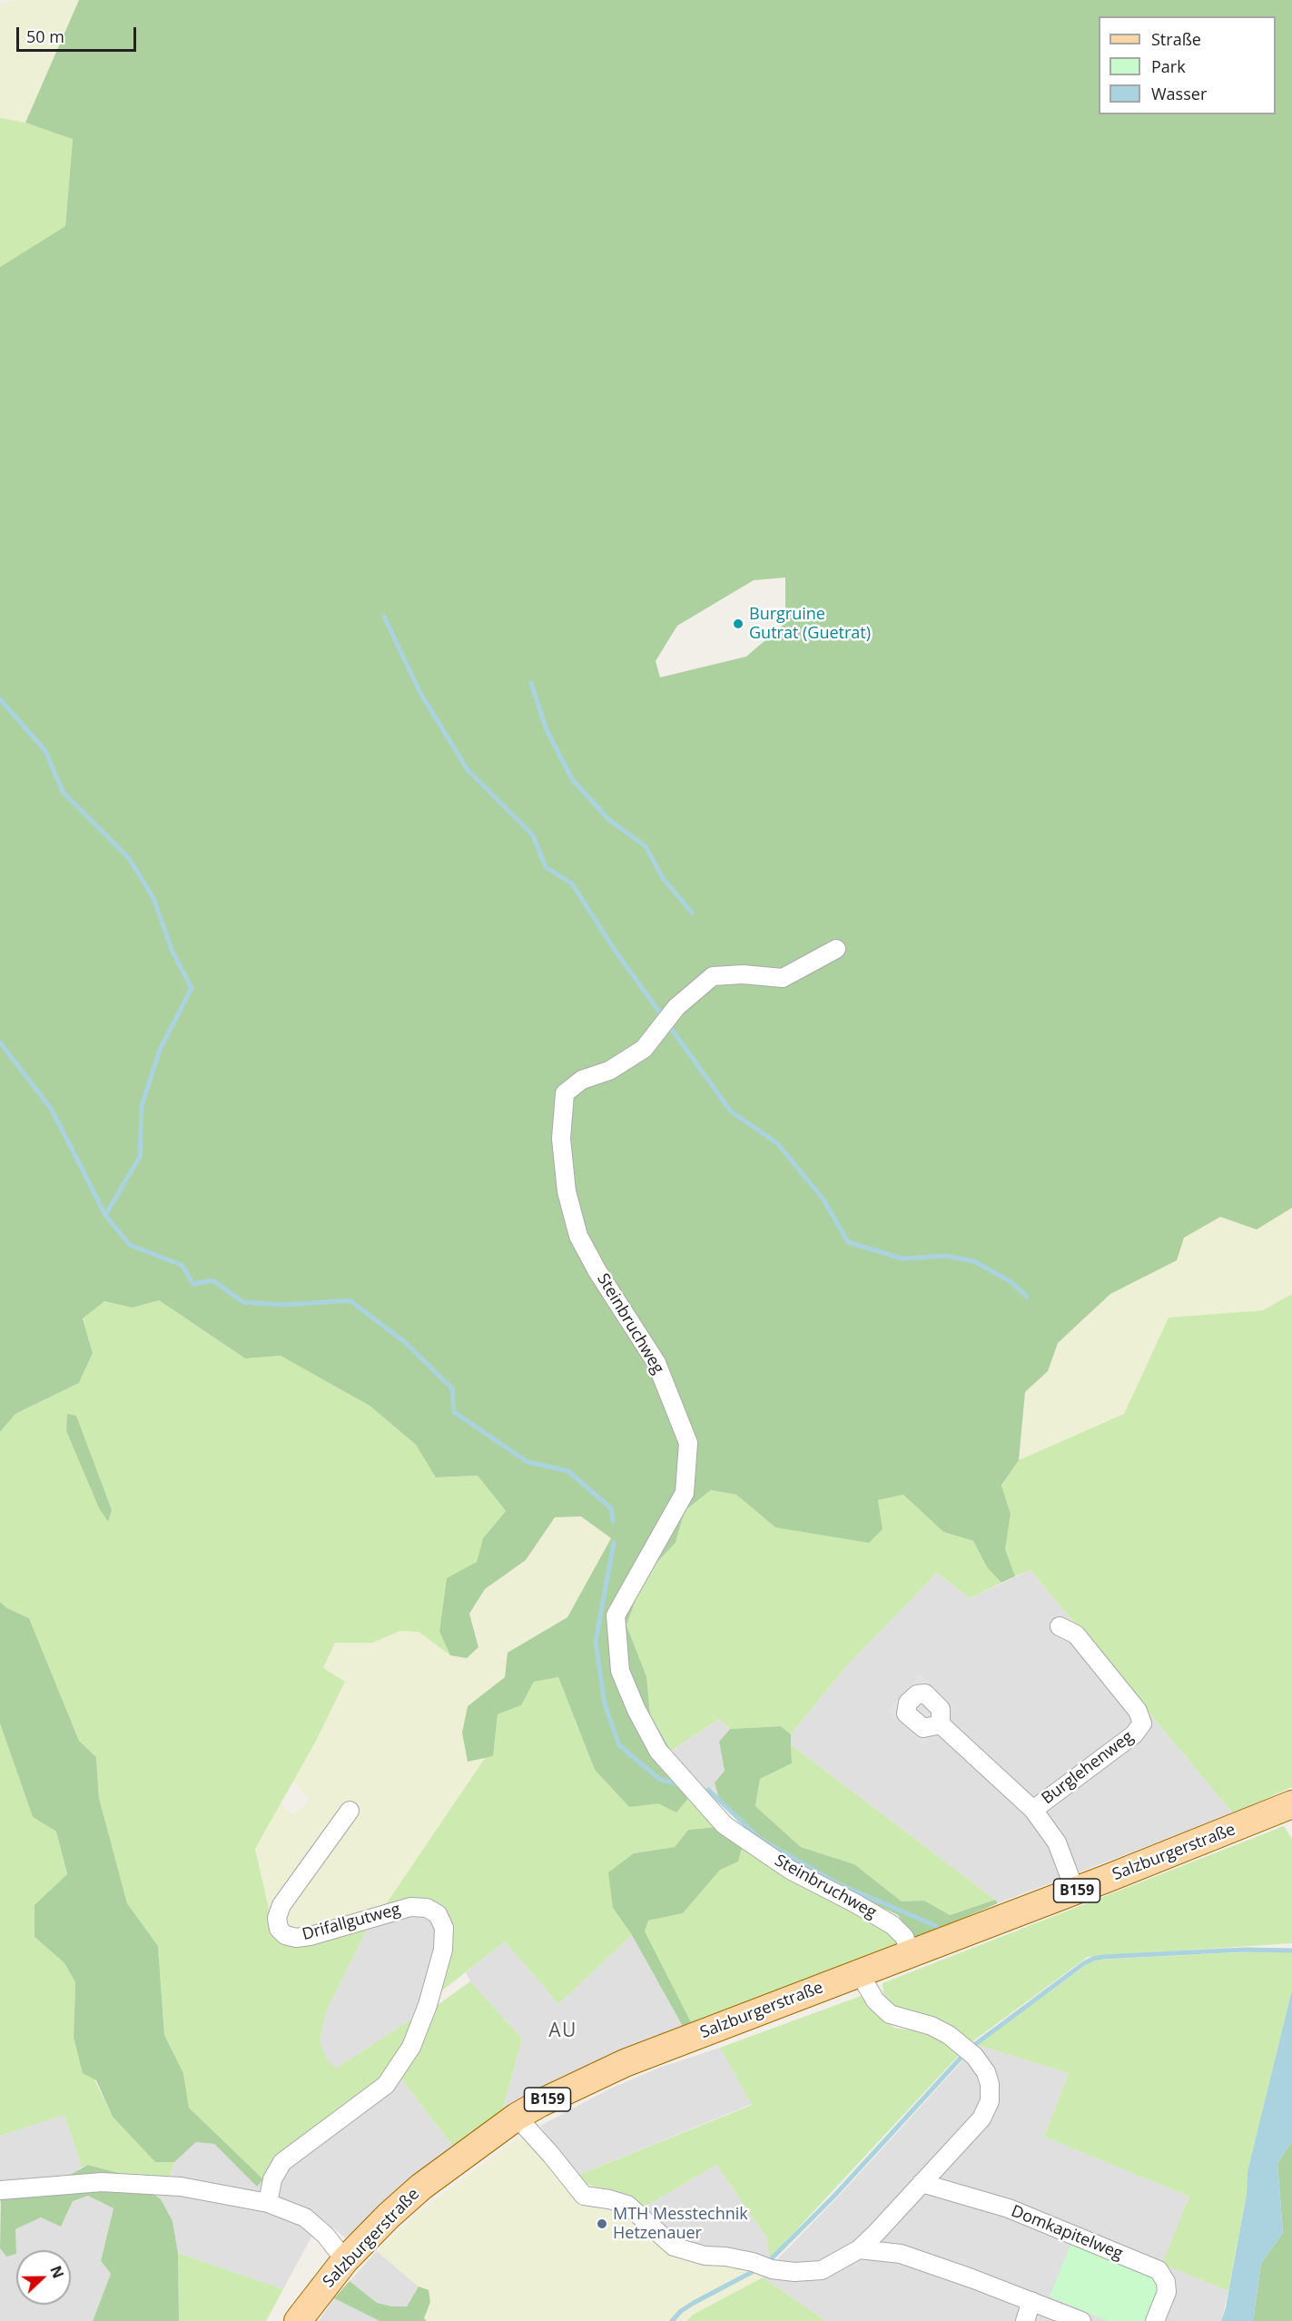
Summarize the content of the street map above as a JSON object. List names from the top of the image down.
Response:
{
  "streets": {
    "main road": ["Salzburgerstraße", "B159"],
    "street": [
      "Steinbruchweg",
      "Burglehenweg",
      "Drifallgutweg",
      "Domkapitelweg"
    ]
  },
  "crossings": [
    ["Steinbruchweg", "Salzburgerstraße"],
    ["Burglehenweg", "Salzburgerstraße"]
  ],
  "districts": ["AU"],
  "places": ["Burgruine Gutrat (Guetrat)", "MTH Messtechnik Hetzenauer"],
  "legend": ["Straße", "Park", "Wasser"],
  "scale_bar": "50 m",
  "north": "right"
}
